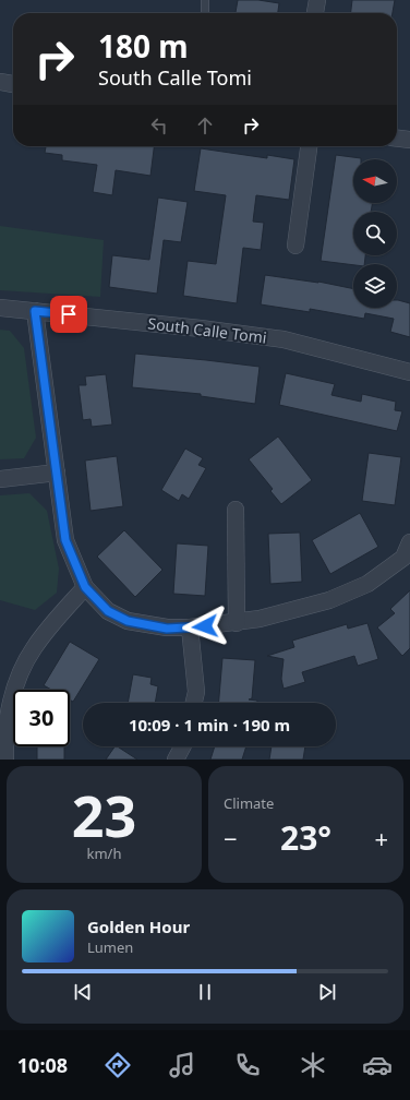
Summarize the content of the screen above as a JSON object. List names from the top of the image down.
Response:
{
  "streets": {
    "street": ["South Calle Tomi"]
  },
  "north": "left",
  "page": {
    "turn": ["180 m", "South Calle Tomi"],
    "limit": "30",
    "trip": "10:09 · 1 min · 190 m",
    "tile": [
      ["23", "km/h"],
      "Climate"
    ],
    "heat": ["−", "23°", "+"],
    "song": ["Golden Hour", "Lumen"],
    "tabs": "10:08"
  }
}
